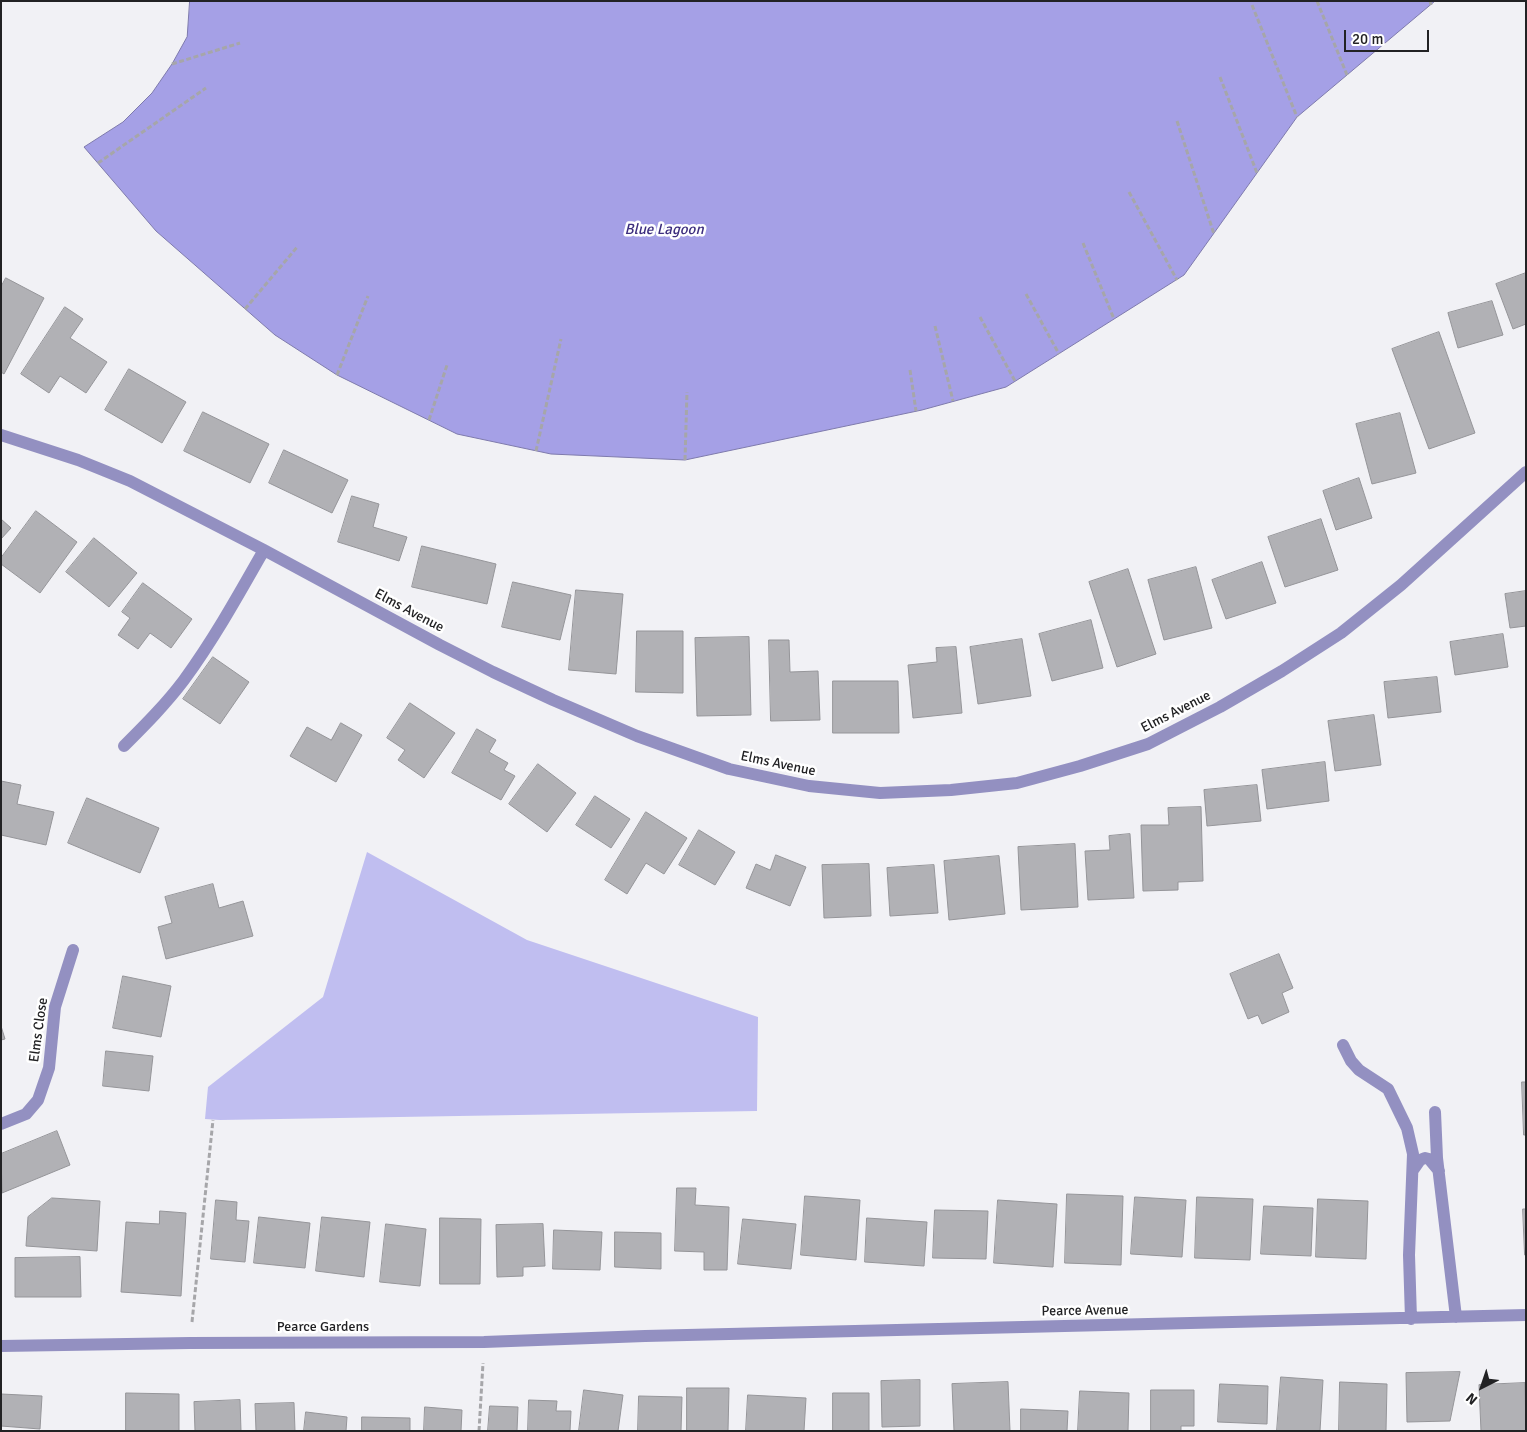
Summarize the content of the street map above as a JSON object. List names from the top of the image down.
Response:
{
  "streets": {
    "street": [
      "Elms Avenue",
      "Elms Close",
      "Pearce Avenue",
      "Pearce Gardens"
    ]
  },
  "crossings": [
    ["Pearce Avenue", "Pearce Gardens"]
  ],
  "water": ["Blue Lagoon"],
  "scale_bar": "20 m",
  "north": "bottom left"
}
